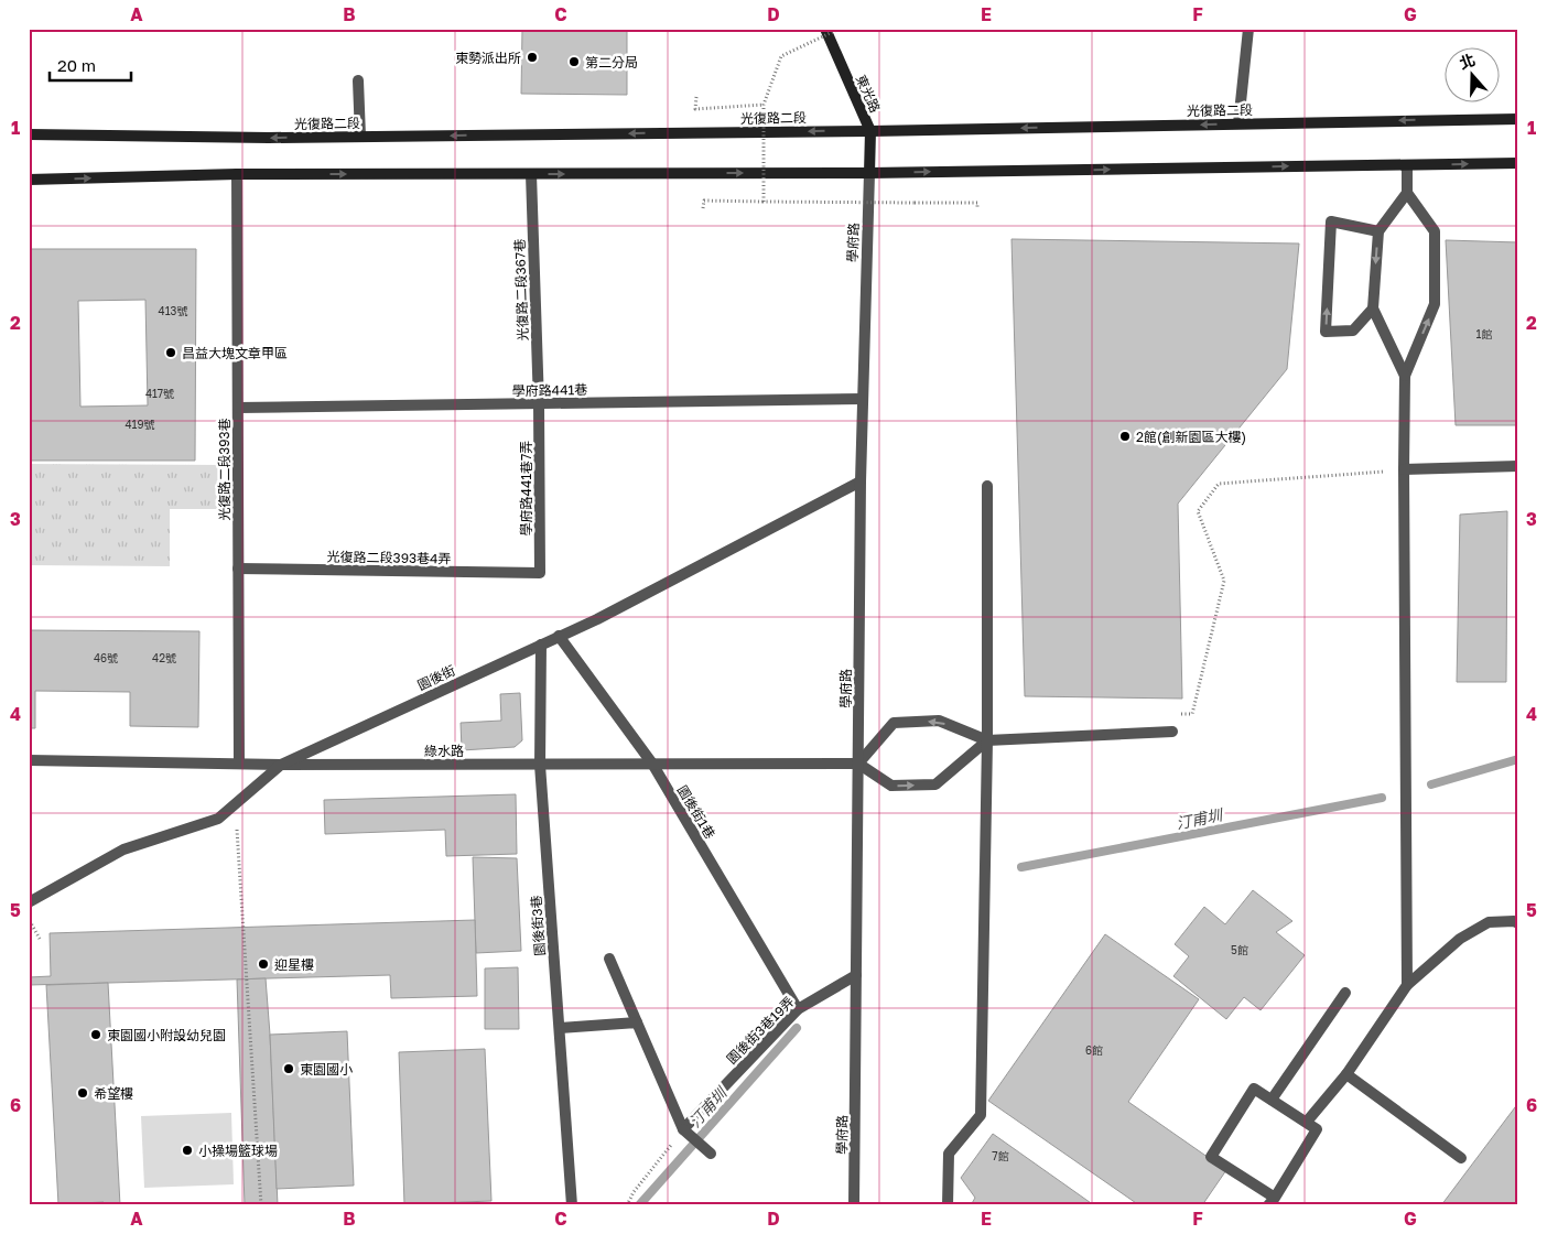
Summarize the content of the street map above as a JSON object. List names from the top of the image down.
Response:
{
  "streets": {
    "main road": ["東光路", "光復路二段"],
    "street": [
      "學府路",
      "光復路二段367巷",
      "學府路441巷",
      "光復路二段393巷",
      "學府路441巷7弄",
      "光復路二段393巷4弄",
      "園後街",
      "綠水路",
      "園後街1巷",
      "園後街3巷",
      "園後街3巷19弄"
    ]
  },
  "crossings": [
    ["東光路", "光復路二段"],
    ["東光路", "學府路"],
    ["學府路", "學府路441巷"],
    ["學府路", "園後街"],
    ["學府路", "綠水路"],
    ["學府路", "園後街3巷19弄"],
    ["光復路二段367巷", "學府路441巷"],
    ["光復路二段367巷", "學府路441巷7弄"],
    ["學府路441巷", "光復路二段393巷"],
    ["學府路441巷", "學府路441巷7弄"],
    ["光復路二段393巷", "光復路二段393巷4弄"],
    ["光復路二段393巷", "綠水路"],
    ["學府路441巷7弄", "光復路二段393巷4弄"],
    ["園後街", "綠水路"],
    ["園後街", "園後街1巷"],
    ["園後街", "園後街3巷"],
    ["綠水路", "園後街1巷"],
    ["綠水路", "園後街3巷"],
    ["園後街1巷", "園後街3巷19弄"]
  ],
  "water": ["汀甫圳"],
  "places": [
    "東勢派出所",
    "第二分局",
    "昌益大塊文章甲區",
    "2館(創新園區大樓)",
    "迎星樓",
    "東園國小附設幼兒園",
    "東園國小",
    "希望樓",
    "小操場籃球場"
  ],
  "house_numbers": [
    "413號",
    "1館",
    "417號",
    "419號",
    "46號",
    "42號",
    "5館",
    "6館",
    "7館"
  ],
  "scale_bar": "20 m",
  "north": "top",
  "grid": {
    "columns": [
      "A",
      "B",
      "C",
      "D",
      "E",
      "F",
      "G"
    ],
    "rows": [
      "1",
      "2",
      "3",
      "4",
      "5",
      "6"
    ]
  }
}
